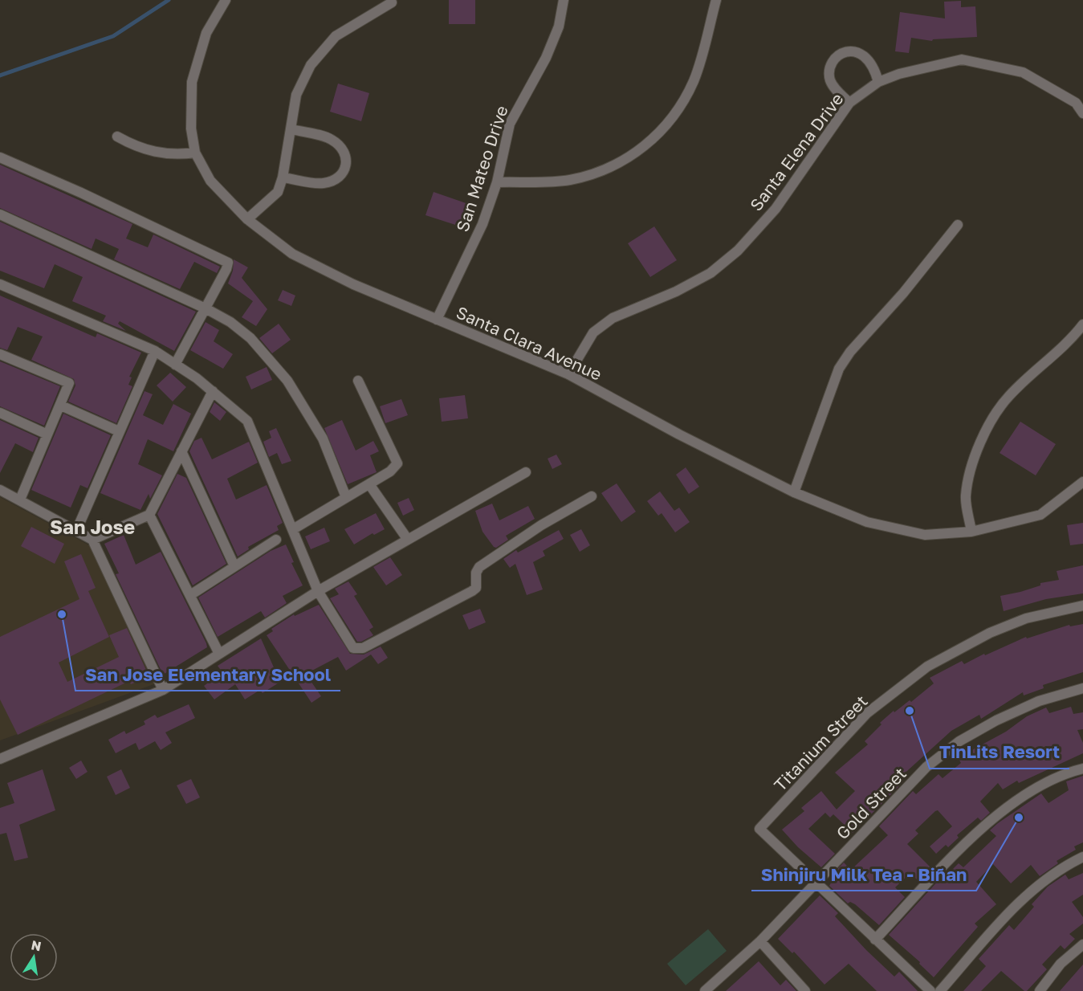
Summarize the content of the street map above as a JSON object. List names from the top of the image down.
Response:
{
  "streets": {
    "street": [
      "Santa Elena Drive",
      "San Mateo Drive",
      "Santa Clara Avenue",
      "Titanium Street",
      "Gold Street"
    ]
  },
  "crossings": [
    ["Santa Elena Drive", "Santa Clara Avenue"],
    ["San Mateo Drive", "Santa Clara Avenue"],
    ["Titanium Street", "Gold Street"]
  ],
  "districts": ["San Jose"],
  "places": ["San Jose Elementary School", "TinLits Resort", "Shinjiru Milk Tea - Biñan"],
  "north": "top"
}
